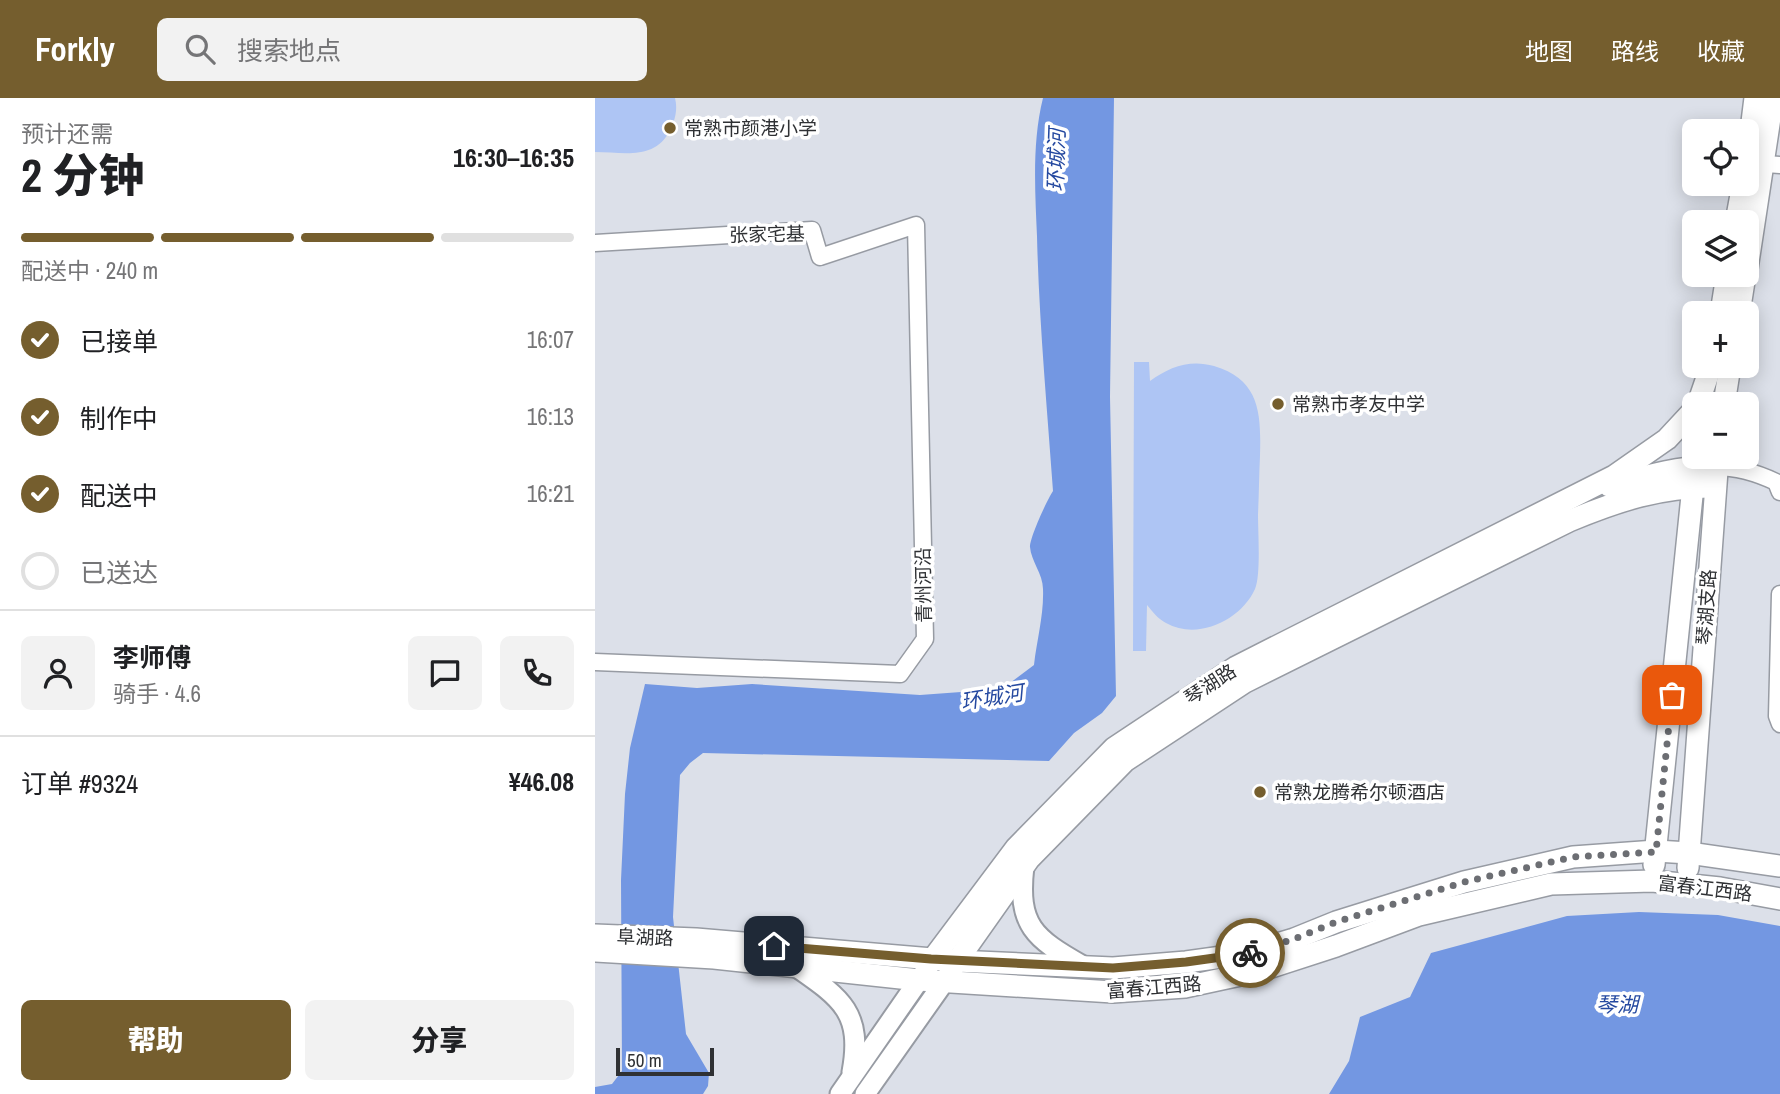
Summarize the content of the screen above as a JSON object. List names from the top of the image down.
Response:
{
  "streets": {
    "main road": [
      "琴湖支路",
      "琴湖路",
      "富春江西路",
      "阜湖路"
    ],
    "street": ["张家宅基", "青州河沿"]
  },
  "crossings": [
    ["张家宅基", "青州河沿"],
    ["琴湖支路", "琴湖路"],
    ["琴湖支路", "富春江西路"],
    ["琴湖路", "富春江西路"],
    ["富春江西路", "阜湖路"]
  ],
  "water": ["环城河", "琴湖"],
  "places": ["常熟市颜港小学", "常熟市孝友中学", "常熟龙腾希尔顿酒店"],
  "scale_bar": "50 m",
  "page": {
    "header": "Forkly",
    "search": "搜索地点",
    "nav": ["地图", "路线", "收藏"],
    "heading": ["2 分钟", "预计还需", "16:30–16:35"],
    "panel": [
      "李师傅",
      "骑手 · 4.6",
      "订单 #9324",
      "¥46.08"
    ],
    "map_buttons": ["+", "−"],
    "bar": "配送中 · 240 m",
    "list": [
      ["已接单", "16:07"],
      ["制作中", "16:13"],
      ["配送中", "16:21"],
      "已送达"
    ],
    "buttons": ["帮助", "分享"],
    "scale": "50 m"
  }
}
